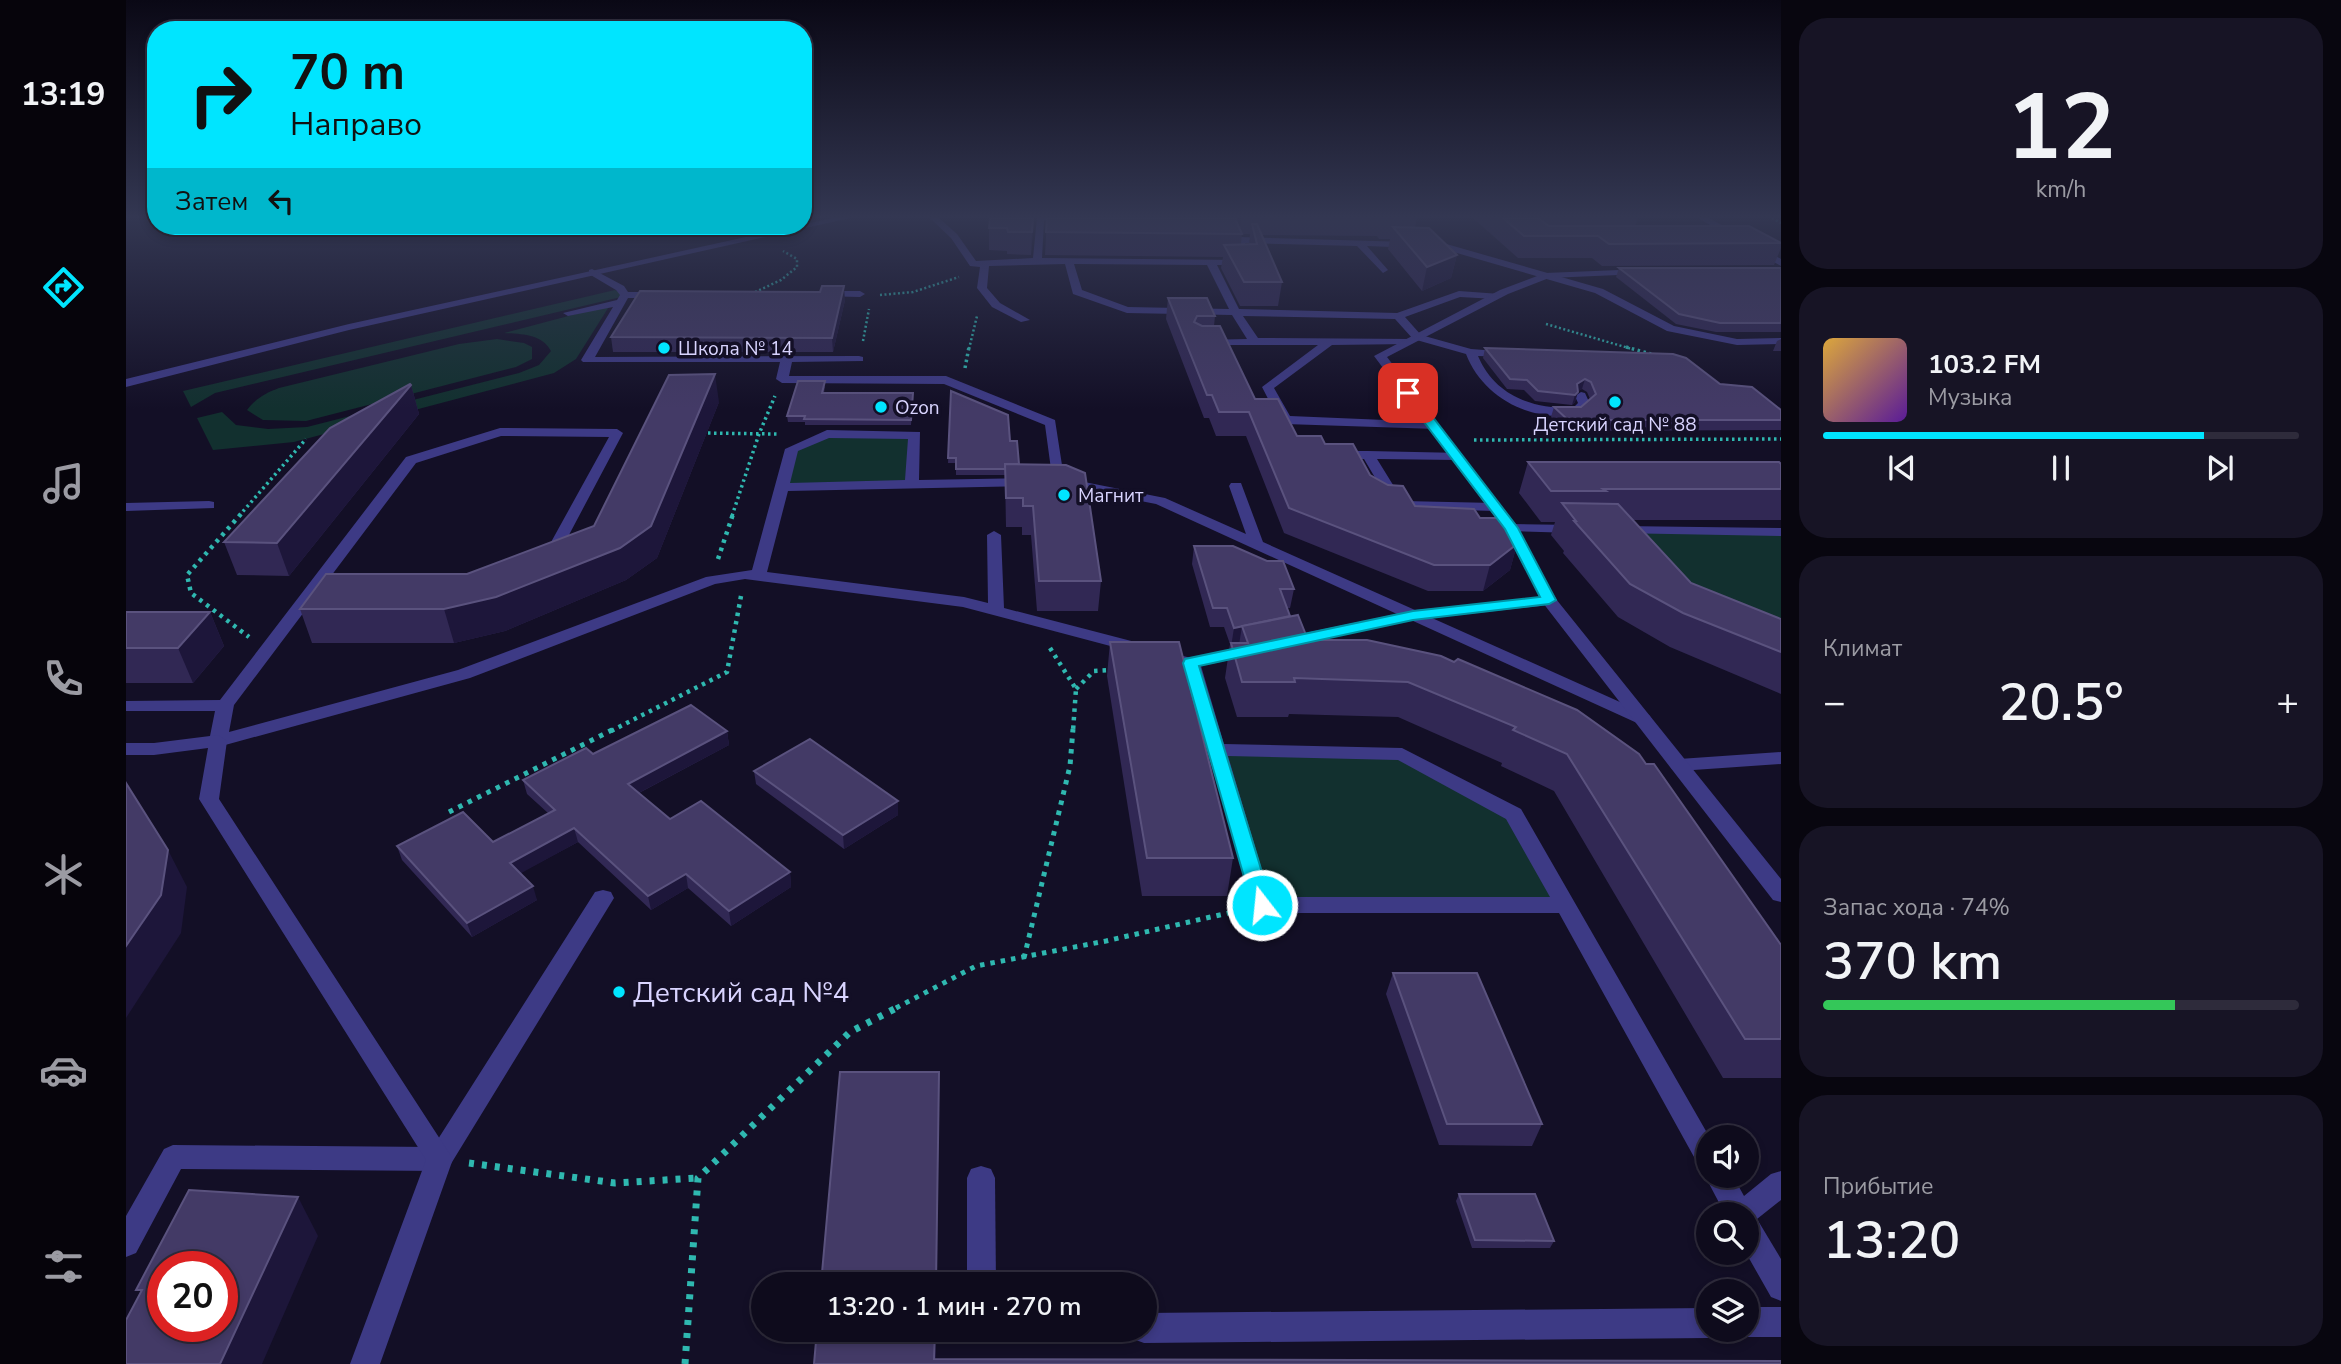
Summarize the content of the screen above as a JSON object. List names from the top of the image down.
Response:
{
  "places": [
    "Школа № 14",
    "Детский сад № 88",
    "Ozon",
    "Магнит",
    "Детский сад №4"
  ],
  "page": {
    "tabs": "13:19",
    "tile": [
      ["12", "km/h"],
      "Климат",
      ["Запас хода · 74%", "370 km"],
      ["Прибытие", "13:20"]
    ],
    "turn": ["70 m", "Направо"],
    "then": "Затем",
    "song": ["103.2 FM", "Музыка"],
    "heat": ["−", "20.5°", "+"],
    "limit": "20",
    "trip": "13:20 · 1 мин · 270 m"
  }
}
